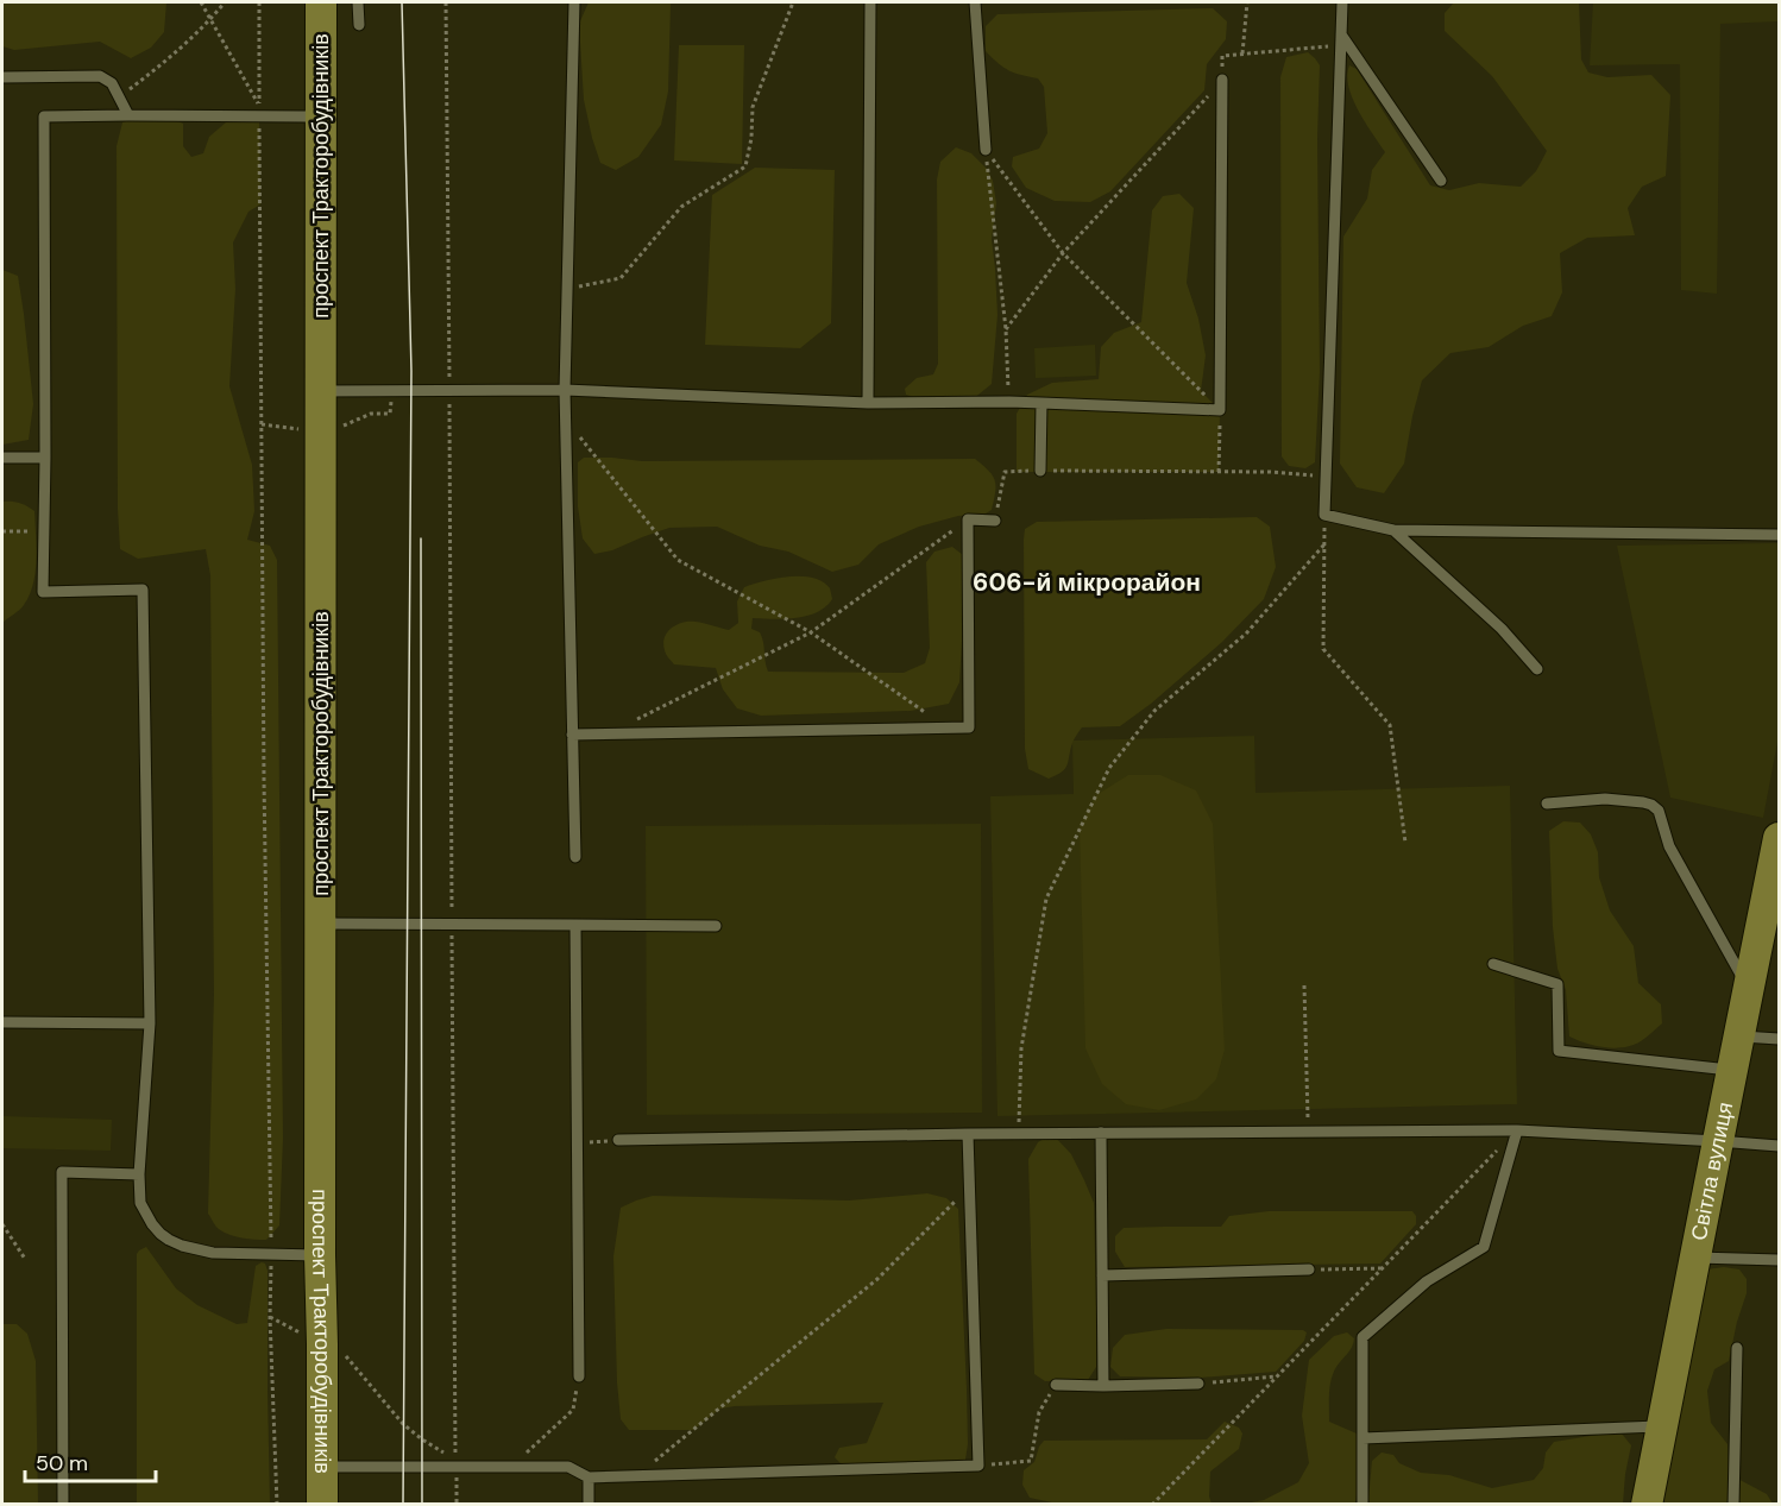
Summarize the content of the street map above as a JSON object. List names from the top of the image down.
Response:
{
  "streets": {
    "main road": ["проспект Тракторобудівників", "Світла вулиця"]
  },
  "districts": ["606-й мікрорайон"],
  "scale_bar": "50 m"
}
